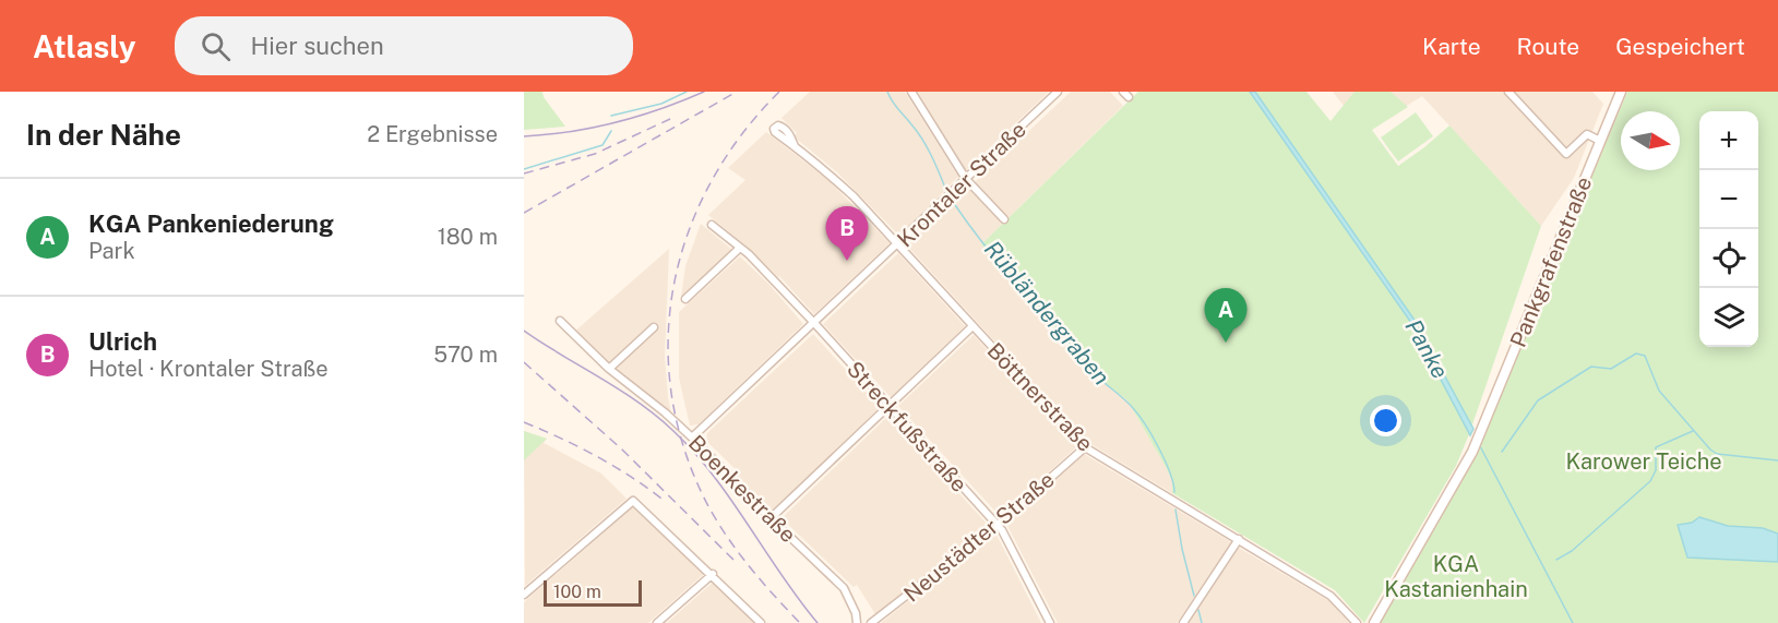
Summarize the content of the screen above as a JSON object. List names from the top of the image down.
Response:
{
  "streets": {
    "main road": ["Pankgrafenstraße"],
    "street": [
      "Krontaler Straße",
      "Böttnerstraße",
      "Streckfußstraße",
      "Boenkestraße",
      "Neustädter Straße"
    ]
  },
  "crossings": [
    ["Krontaler Straße", "Böttnerstraße"],
    ["Krontaler Straße", "Streckfußstraße"],
    ["Krontaler Straße", "Boenkestraße"],
    ["Böttnerstraße", "Neustädter Straße"],
    ["Streckfußstraße", "Neustädter Straße"]
  ],
  "water": ["Rübländergraben", "Panke"],
  "parks": ["Karower Teiche", "KGA Kastanienhain"],
  "scale_bar": "100 m",
  "north": "right",
  "page": {
    "header": "Atlasly",
    "search": "Hier suchen",
    "nav": ["Karte", "Route", "Gespeichert"],
    "heading": ["In der Nähe", "2 Ergebnisse"],
    "map_buttons": ["+", "−"],
    "list": [
      {
        "mark": "A",
        "name": "KGA Pankeniederung",
        "note": "Park",
        "value": "180 m"
      },
      {
        "mark": "B",
        "name": "Ulrich",
        "note": "Hotel · Krontaler Straße",
        "value": "570 m"
      }
    ],
    "pins": ["B", "A"],
    "scale": "100 m"
  }
}
